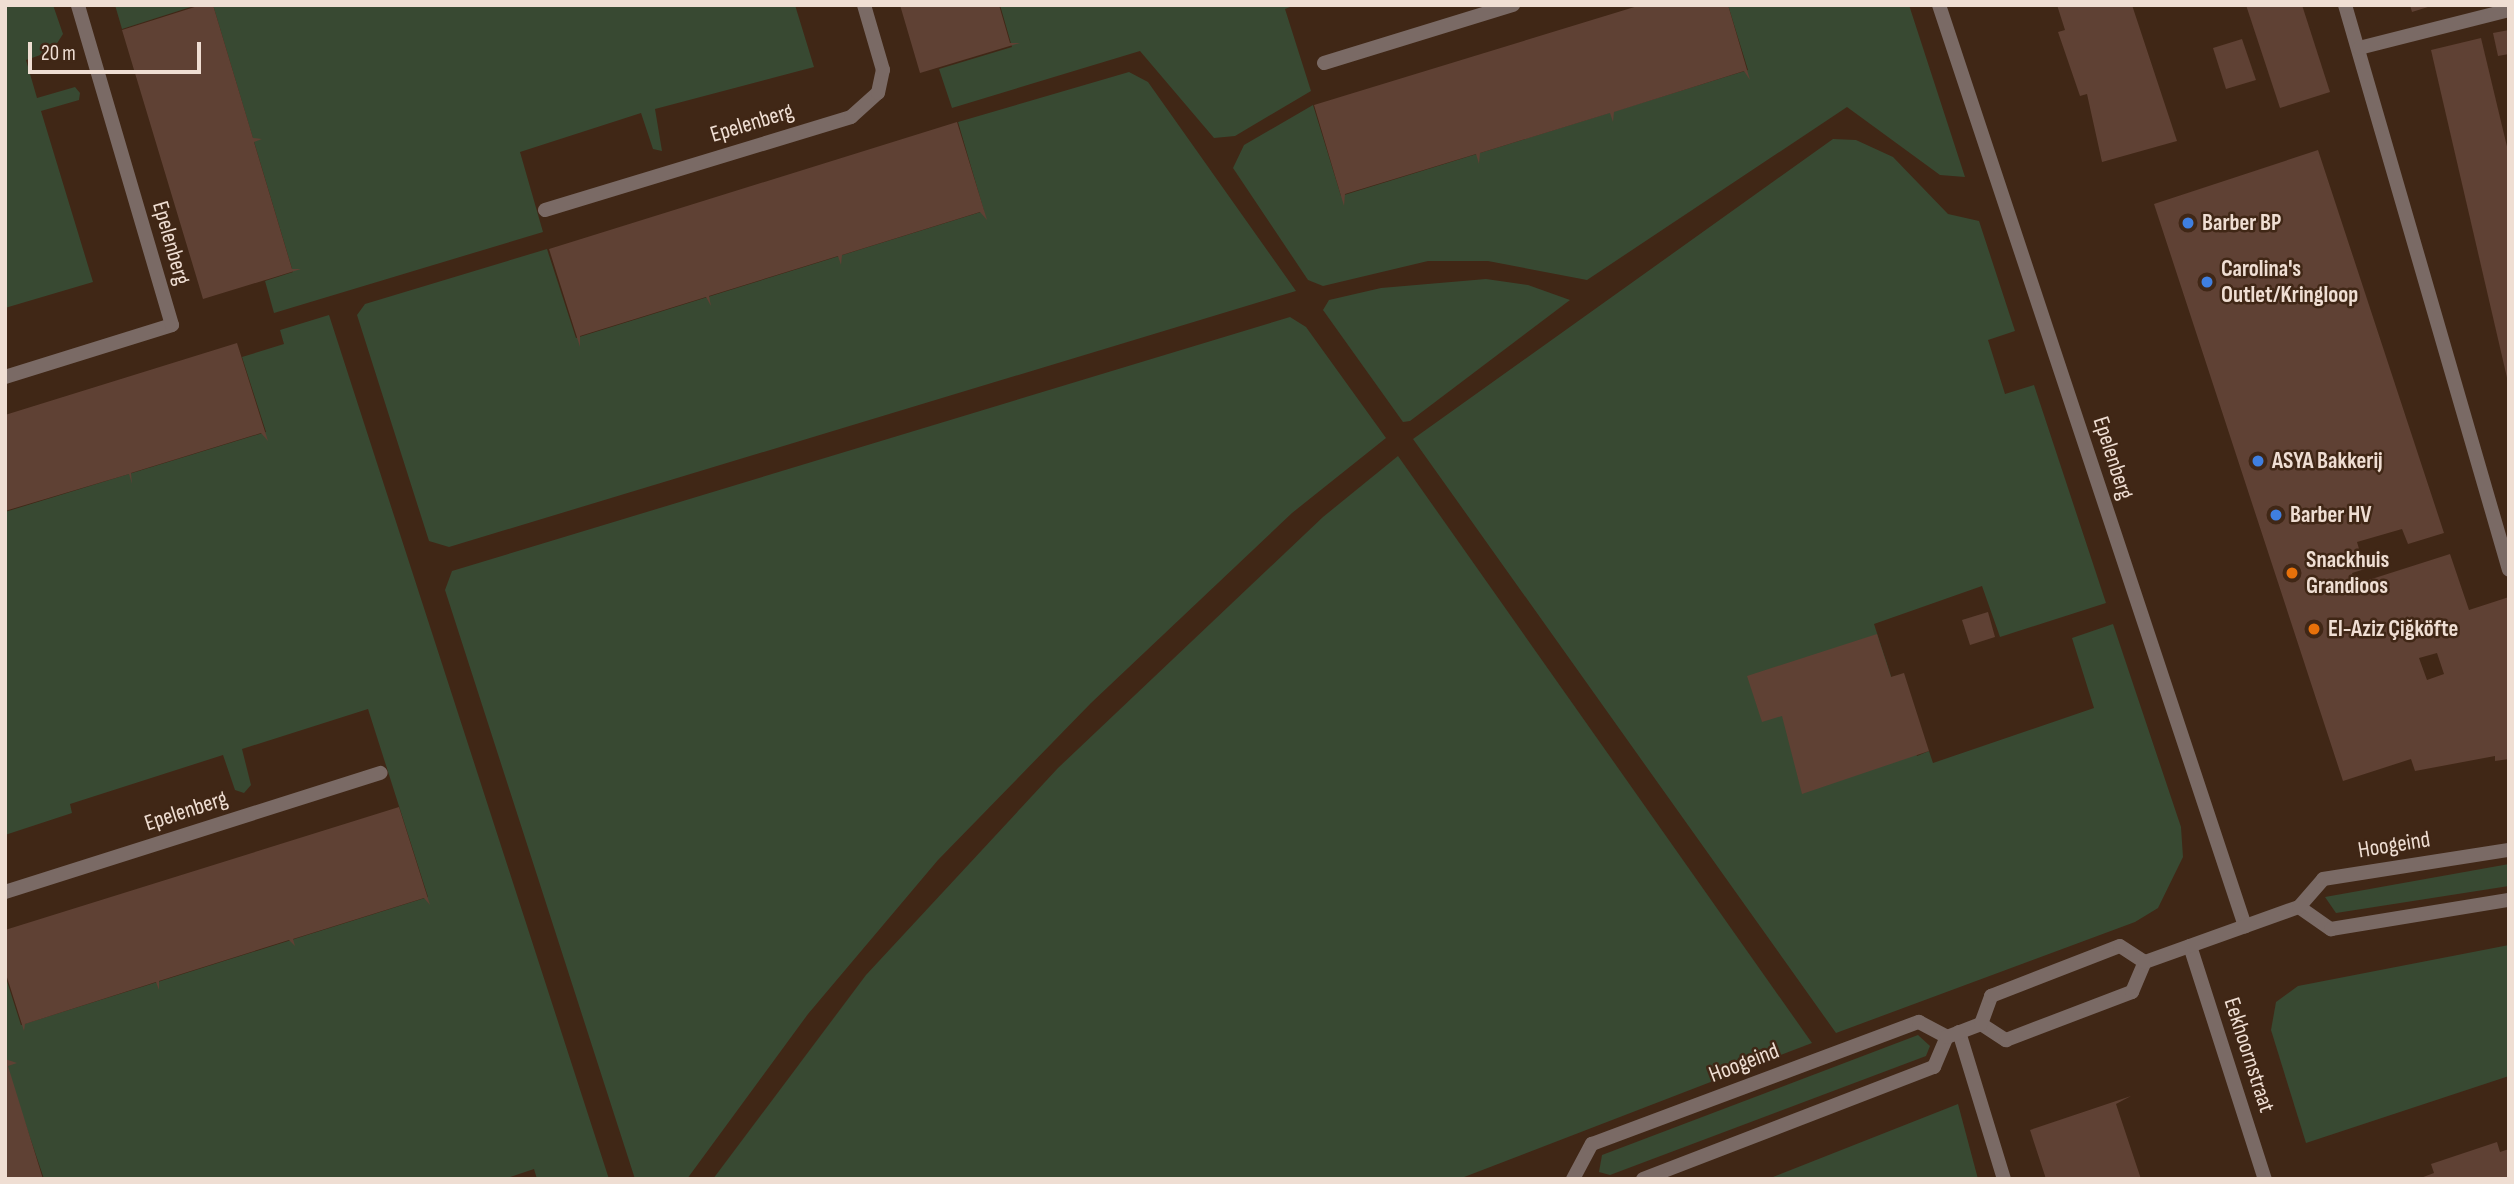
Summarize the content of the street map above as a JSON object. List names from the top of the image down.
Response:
{
  "streets": {
    "street": ["Epelenberg", "Hoogeind", "Eekhoornstraat"]
  },
  "places": [
    "Barber BP",
    "Carolina's Outlet/Kringloop",
    "ASYA Bakkerij",
    "Barber HV",
    "Snackhuis Grandioos",
    "El-Aziz Çiğköfte"
  ],
  "scale_bar": "20 m"
}
